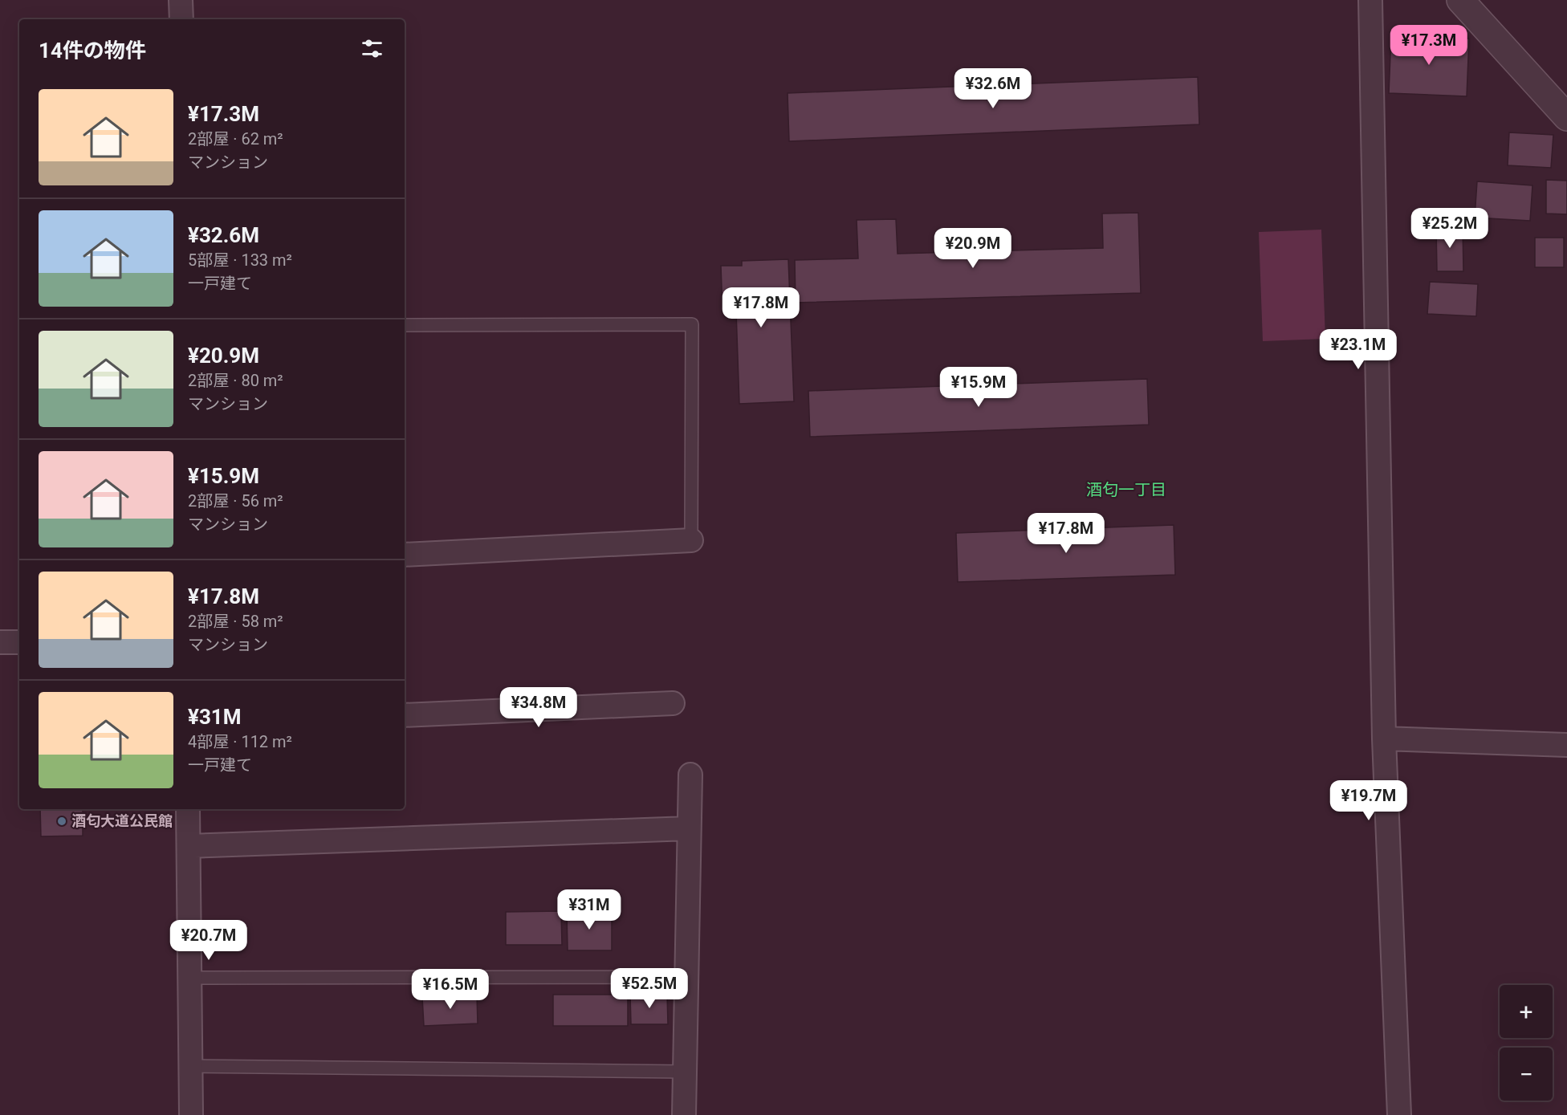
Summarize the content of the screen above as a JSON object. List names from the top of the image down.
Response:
{
  "districts": ["酒匂一丁目"],
  "places": ["酒匂大道公民館"],
  "page": {
    "heading": "14件の物件",
    "price": [
      "¥17.3M",
      "¥32.6M",
      "¥25.2M",
      "¥20.9M",
      "¥17.8M",
      "¥23.1M",
      "¥15.9M",
      "¥17.8M",
      "¥34.8M",
      "¥19.7M",
      "¥31M",
      "¥20.7M",
      "¥52.5M",
      "¥16.5M"
    ],
    "list": [
      {
        "name": "¥17.3M",
        "note": "2部屋 · 62 m² · マンション"
      },
      {
        "name": "¥32.6M",
        "note": "5部屋 · 133 m² · 一戸建て"
      },
      {
        "name": "¥20.9M",
        "note": "2部屋 · 80 m² · マンション"
      },
      {
        "name": "¥15.9M",
        "note": "2部屋 · 56 m² · マンション"
      },
      {
        "name": "¥17.8M",
        "note": "2部屋 · 58 m² · マンション"
      },
      {
        "name": "¥31M",
        "note": "4部屋 · 112 m² · 一戸建て"
      }
    ],
    "map_buttons": ["+", "−"]
  }
}
